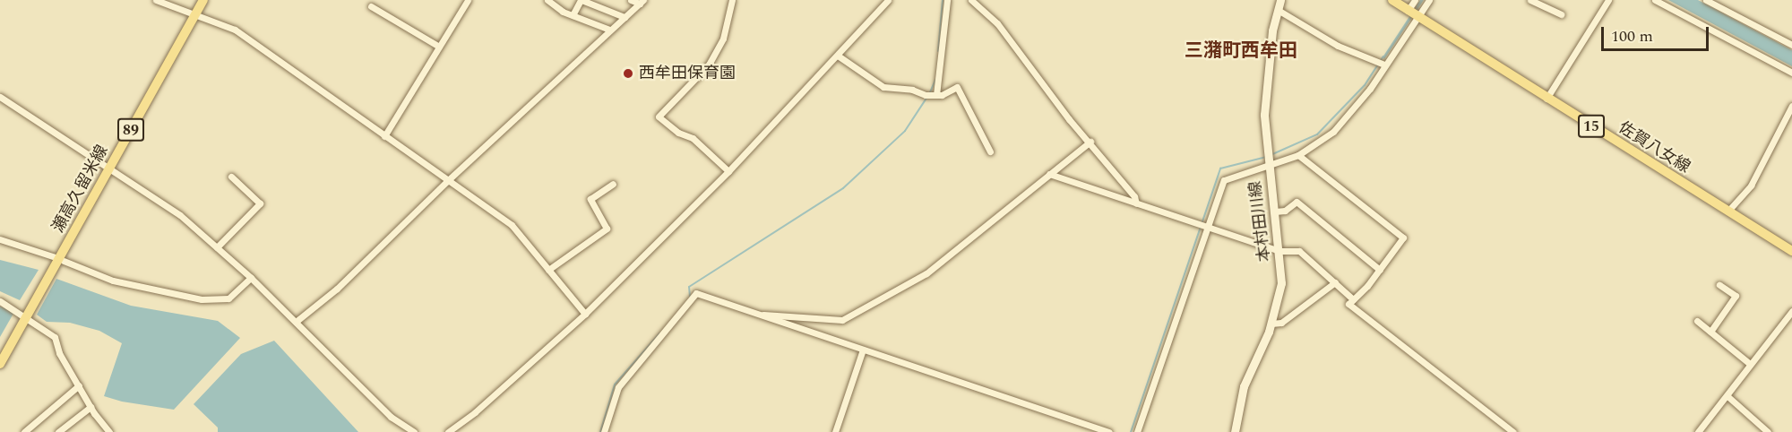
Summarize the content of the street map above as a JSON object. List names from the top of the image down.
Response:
{
  "streets": {
    "main road": [
      "15",
      "89",
      "佐賀八女線",
      "瀬高久留米線",
      "本村田川線"
    ]
  },
  "districts": ["三潴町西牟田"],
  "places": ["西牟田保育園"],
  "scale_bar": "100 m"
}
